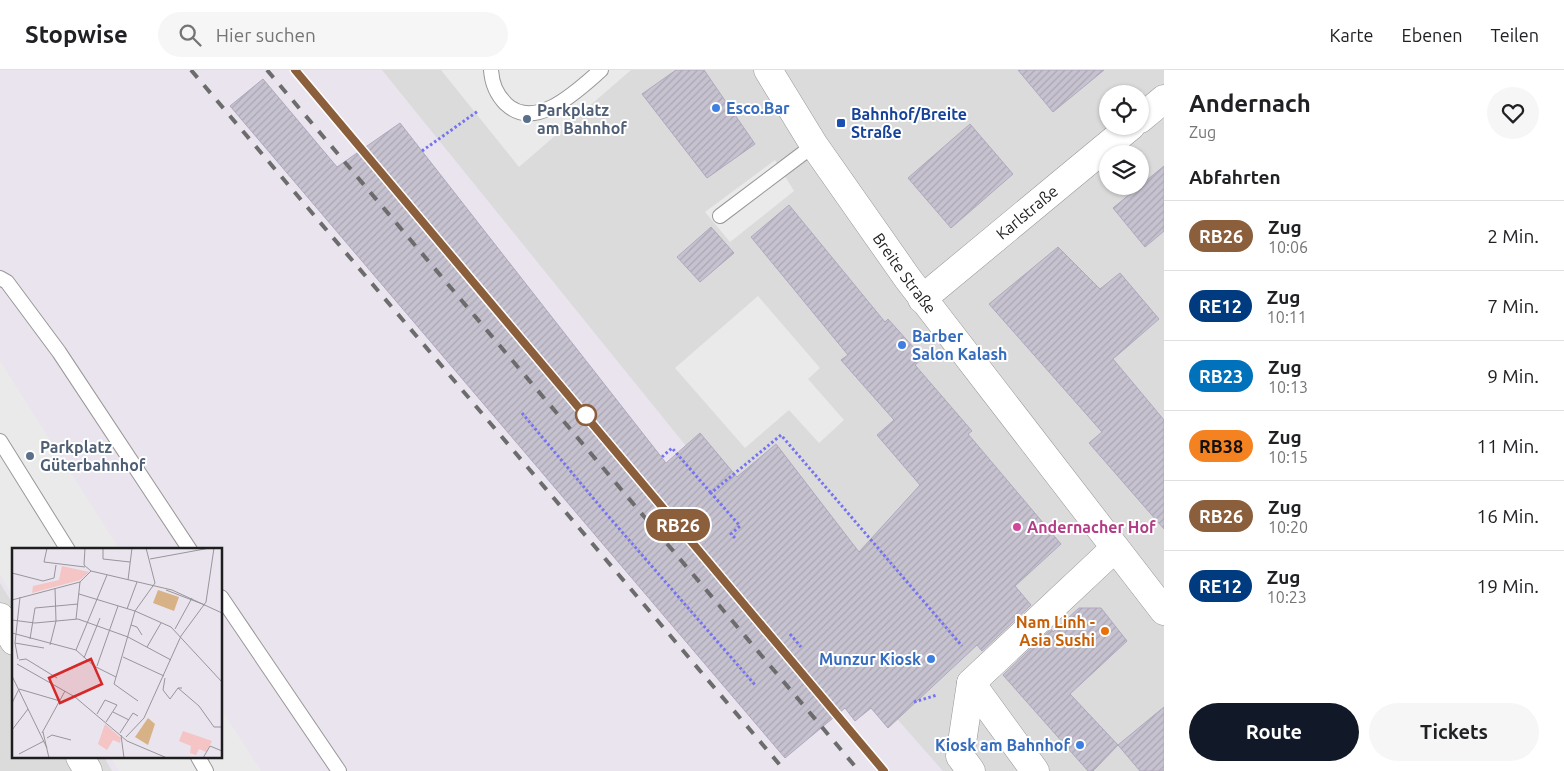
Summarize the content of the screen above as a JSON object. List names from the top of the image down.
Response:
{
  "streets": {
    "street": ["Karlstraße", "Breite Straße"]
  },
  "crossings": [
    ["Karlstraße", "Breite Straße"]
  ],
  "places": {
    "other": [
      "Esco.Bar",
      "Parkplatz am Bahnhof",
      "Barber Salon Kalash",
      "Parkplatz Güterbahnhof",
      "Andernacher Hof",
      "Nam Linh - Asia Sushi",
      "Munzur Kiosk",
      "Kiosk am Bahnhof"
    ],
    "transit": ["Bahnhof/Breite Straße"]
  },
  "page": {
    "header": "Stopwise",
    "search": "Hier suchen",
    "nav": ["Karte", "Ebenen", "Teilen"],
    "on_map": "RB26",
    "heading": [
      ["Andernach", "Zug"],
      "Abfahrten"
    ],
    "list": [
      {
        "mark": "RB26",
        "name": "Zug",
        "note": "10:06",
        "value": "2 Min."
      },
      {
        "mark": "RE12",
        "name": "Zug",
        "note": "10:11",
        "value": "7 Min."
      },
      {
        "mark": "RB23",
        "name": "Zug",
        "note": "10:13",
        "value": "9 Min."
      },
      {
        "mark": "RB38",
        "name": "Zug",
        "note": "10:15",
        "value": "11 Min."
      },
      {
        "mark": "RB26",
        "name": "Zug",
        "note": "10:20",
        "value": "16 Min."
      },
      {
        "mark": "RE12",
        "name": "Zug",
        "note": "10:23",
        "value": "19 Min."
      }
    ],
    "buttons": ["Route", "Tickets"]
  }
}
